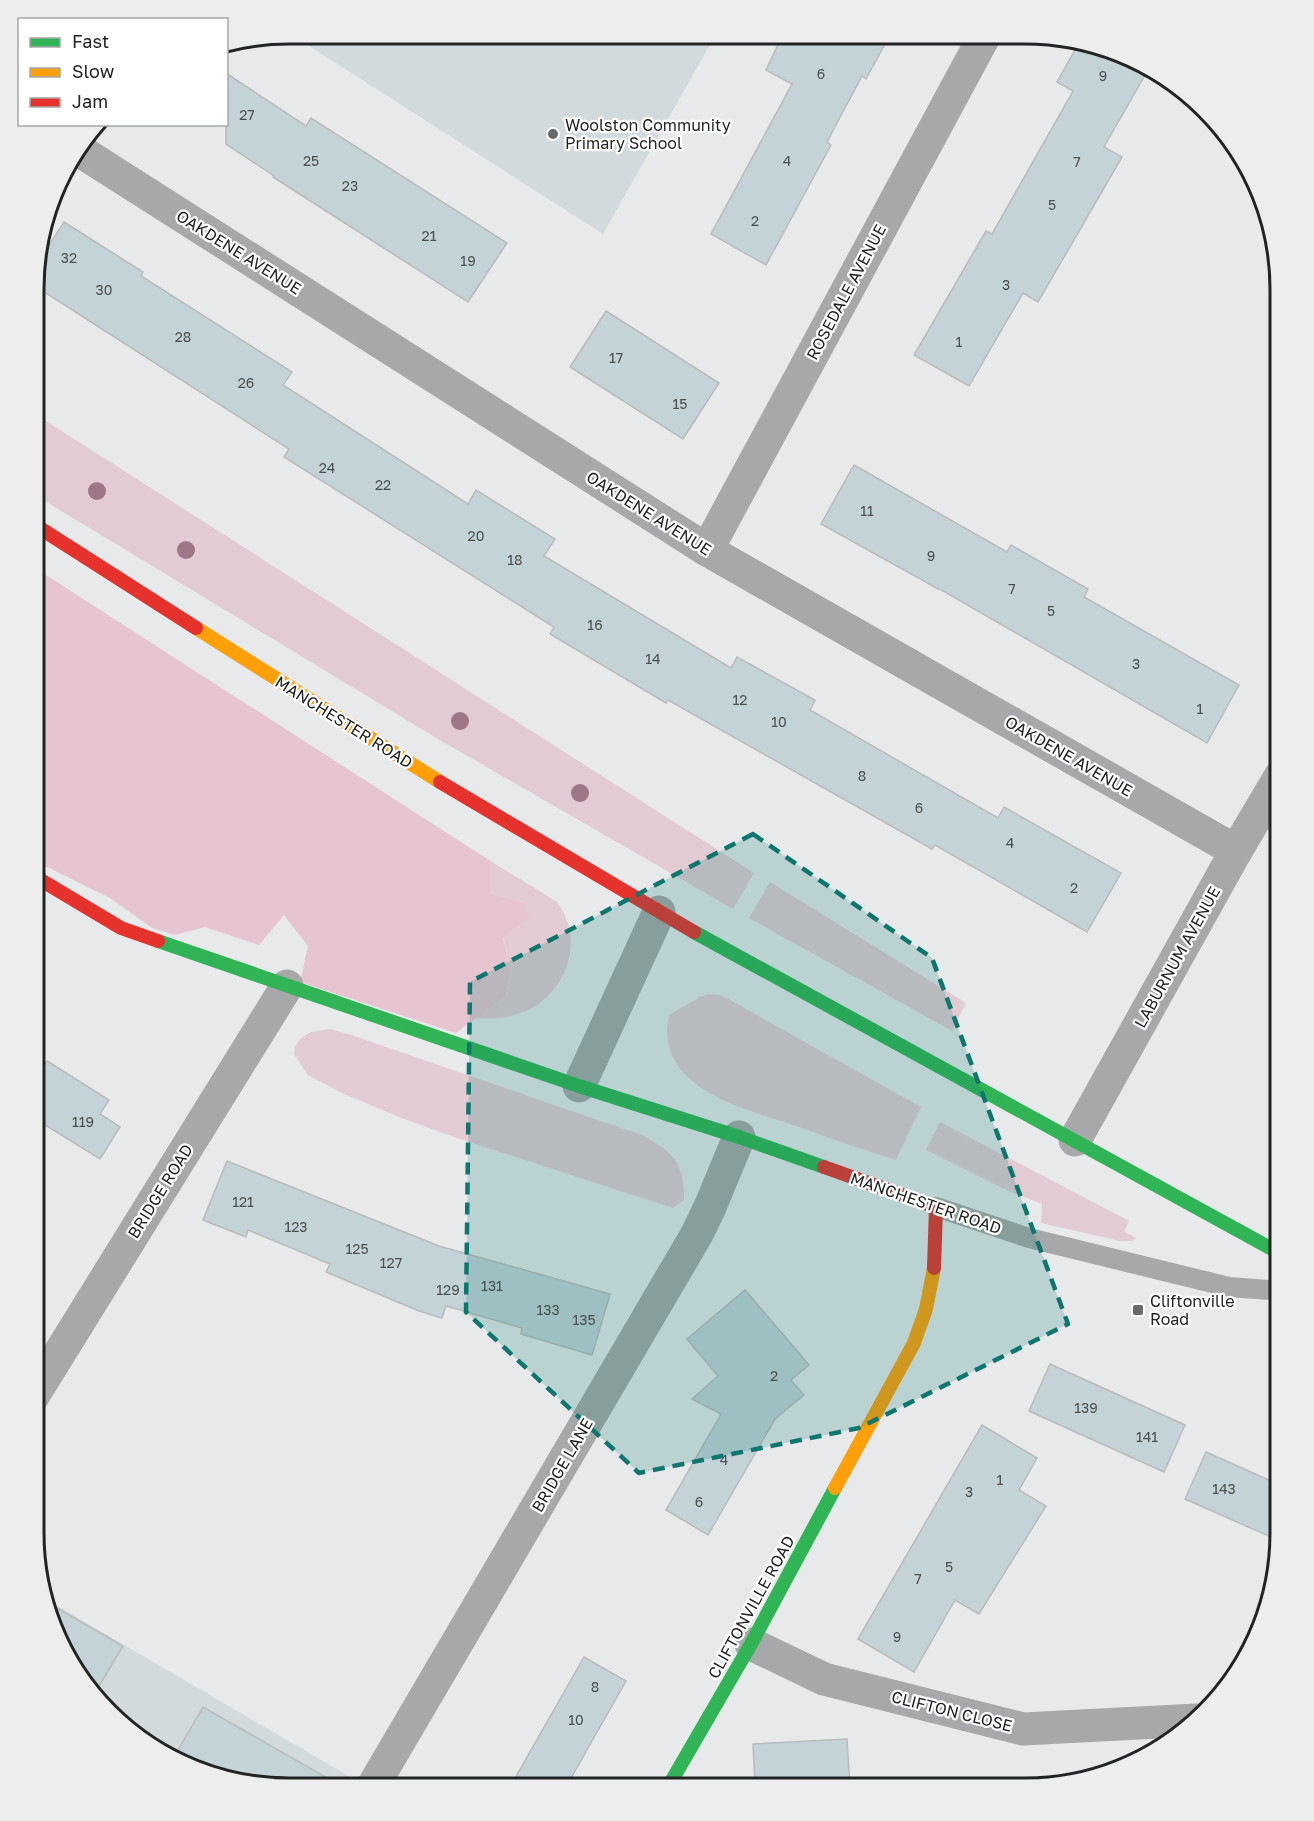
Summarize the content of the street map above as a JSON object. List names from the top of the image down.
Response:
{
  "streets": {
    "street": [
      "OAKDENE AVENUE",
      "ROSEDALE AVENUE",
      "MANCHESTER ROAD",
      "LABURNUM AVENUE",
      "BRIDGE ROAD",
      "BRIDGE LANE",
      "CLIFTONVILLE ROAD",
      "CLIFTON CLOSE"
    ]
  },
  "crossings": [
    ["OAKDENE AVENUE", "ROSEDALE AVENUE"],
    ["OAKDENE AVENUE", "LABURNUM AVENUE"],
    ["MANCHESTER ROAD", "LABURNUM AVENUE"],
    ["MANCHESTER ROAD", "BRIDGE ROAD"],
    ["MANCHESTER ROAD", "BRIDGE LANE"],
    ["MANCHESTER ROAD", "CLIFTONVILLE ROAD"],
    ["CLIFTONVILLE ROAD", "CLIFTON CLOSE"]
  ],
  "places": {
    "other": ["Woolston Community Primary School"],
    "transit": ["Cliftonville Road"]
  },
  "house_numbers": [
    "6",
    "9",
    "27",
    "25",
    "4",
    "7",
    "23",
    "5",
    "2",
    "21",
    "32",
    "19",
    "3",
    "30",
    "28",
    "1",
    "17",
    "26",
    "15",
    "24",
    "22",
    "11",
    "20",
    "9",
    "18",
    "7",
    "5",
    "16",
    "14",
    "3",
    "12",
    "1",
    "10",
    "8",
    "6",
    "4",
    "2",
    "119",
    "121",
    "123",
    "125",
    "127",
    "131",
    "129",
    "133",
    "135",
    "2",
    "139",
    "141",
    "4",
    "1",
    "143",
    "3",
    "6",
    "5",
    "7",
    "9",
    "8",
    "10"
  ],
  "legend": ["Fast", "Slow", "Jam"]
}
